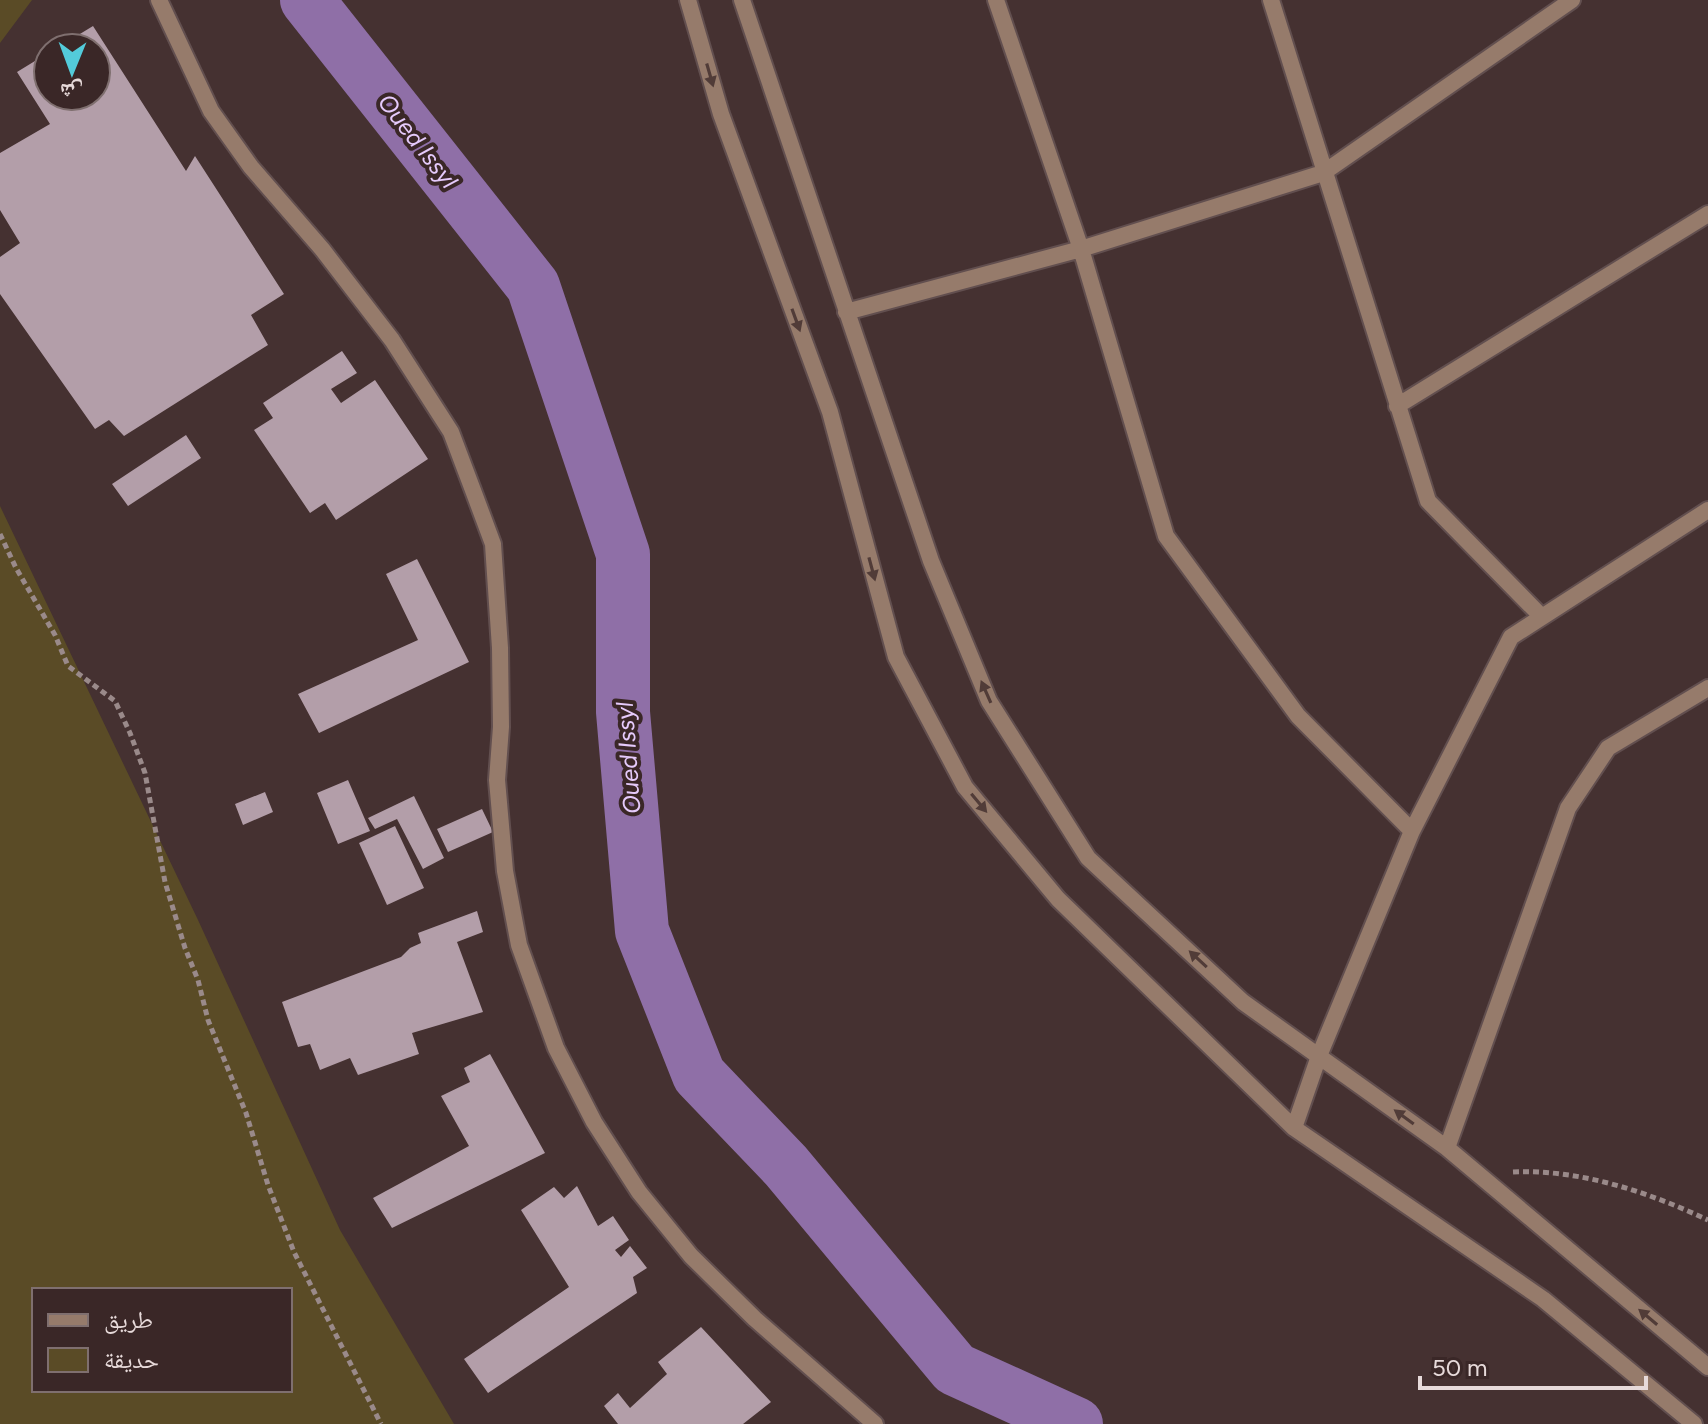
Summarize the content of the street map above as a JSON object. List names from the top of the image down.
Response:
{
  "water": ["Oued Issyl"],
  "legend": ["طريق", "حديقة"],
  "scale_bar": "50 m",
  "north": "bottom"
}
